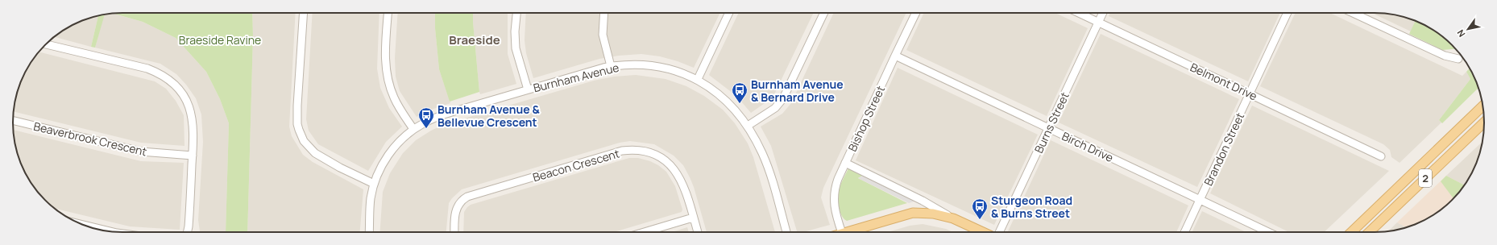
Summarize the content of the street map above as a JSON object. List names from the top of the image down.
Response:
{
  "streets": {
    "main road": ["2"],
    "street": [
      "Burnham Avenue",
      "Belmont Drive",
      "Bishop Street",
      "Burns Street",
      "Beaverbrook Crescent",
      "Birch Drive",
      "Brandon Street",
      "Beacon Crescent"
    ]
  },
  "crossings": [
    ["Belmont Drive", "Burns Street"],
    ["Belmont Drive", "Brandon Street"],
    ["Bishop Street", "Birch Drive"],
    ["Burns Street", "Birch Drive"],
    ["Birch Drive", "Brandon Street"]
  ],
  "districts": ["Braeside"],
  "parks": ["Braeside Ravine"],
  "places": {
    "bus stop": ["Burnham Avenue & Bernard Drive", "Burnham Avenue & Bellevue Crescent", "Sturgeon Road & Burns Street"]
  },
  "north": "bottom left"
}
